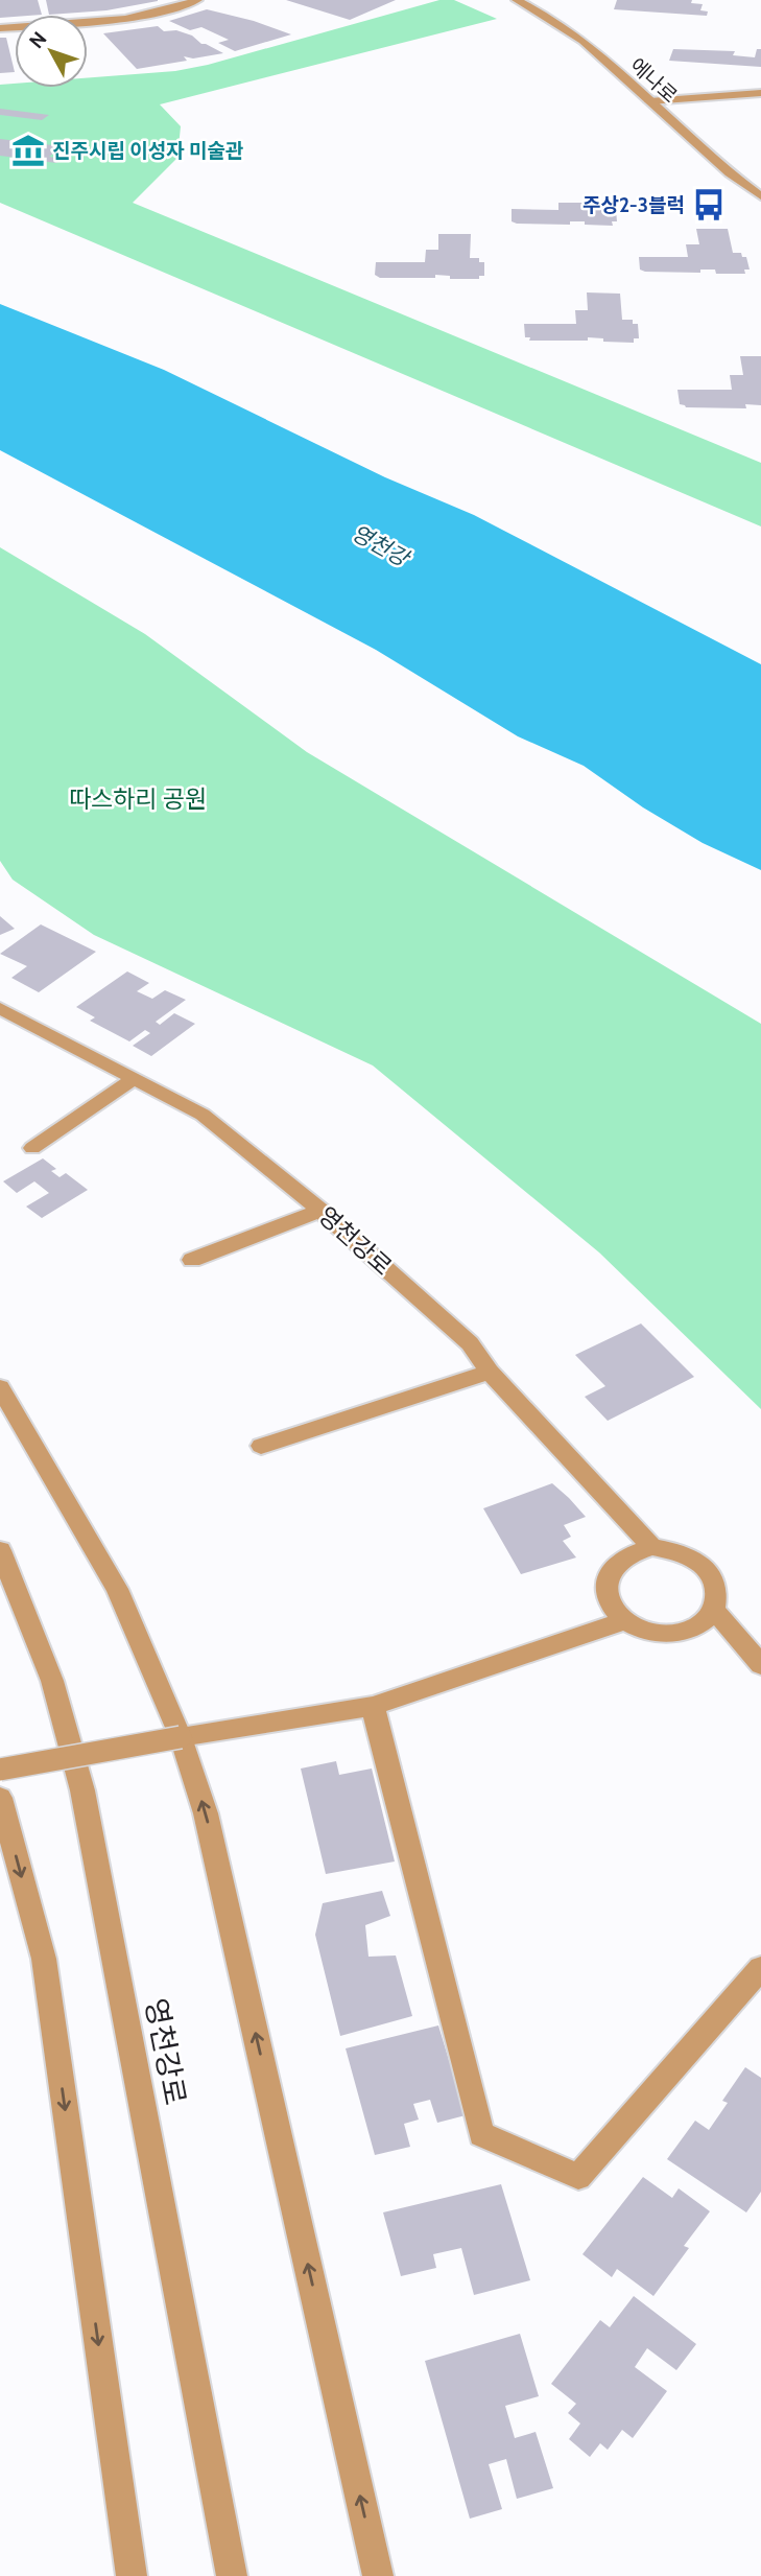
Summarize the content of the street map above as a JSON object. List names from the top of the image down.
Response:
{
  "streets": {
    "street": ["에나로", "영천강로"]
  },
  "water": ["영천강"],
  "parks": ["따스하리 공원"],
  "places": {
    "museum": ["진주시립 이성자 미술관"],
    "bus stop": ["주상2-3블럭"]
  },
  "north": "top left"
}
